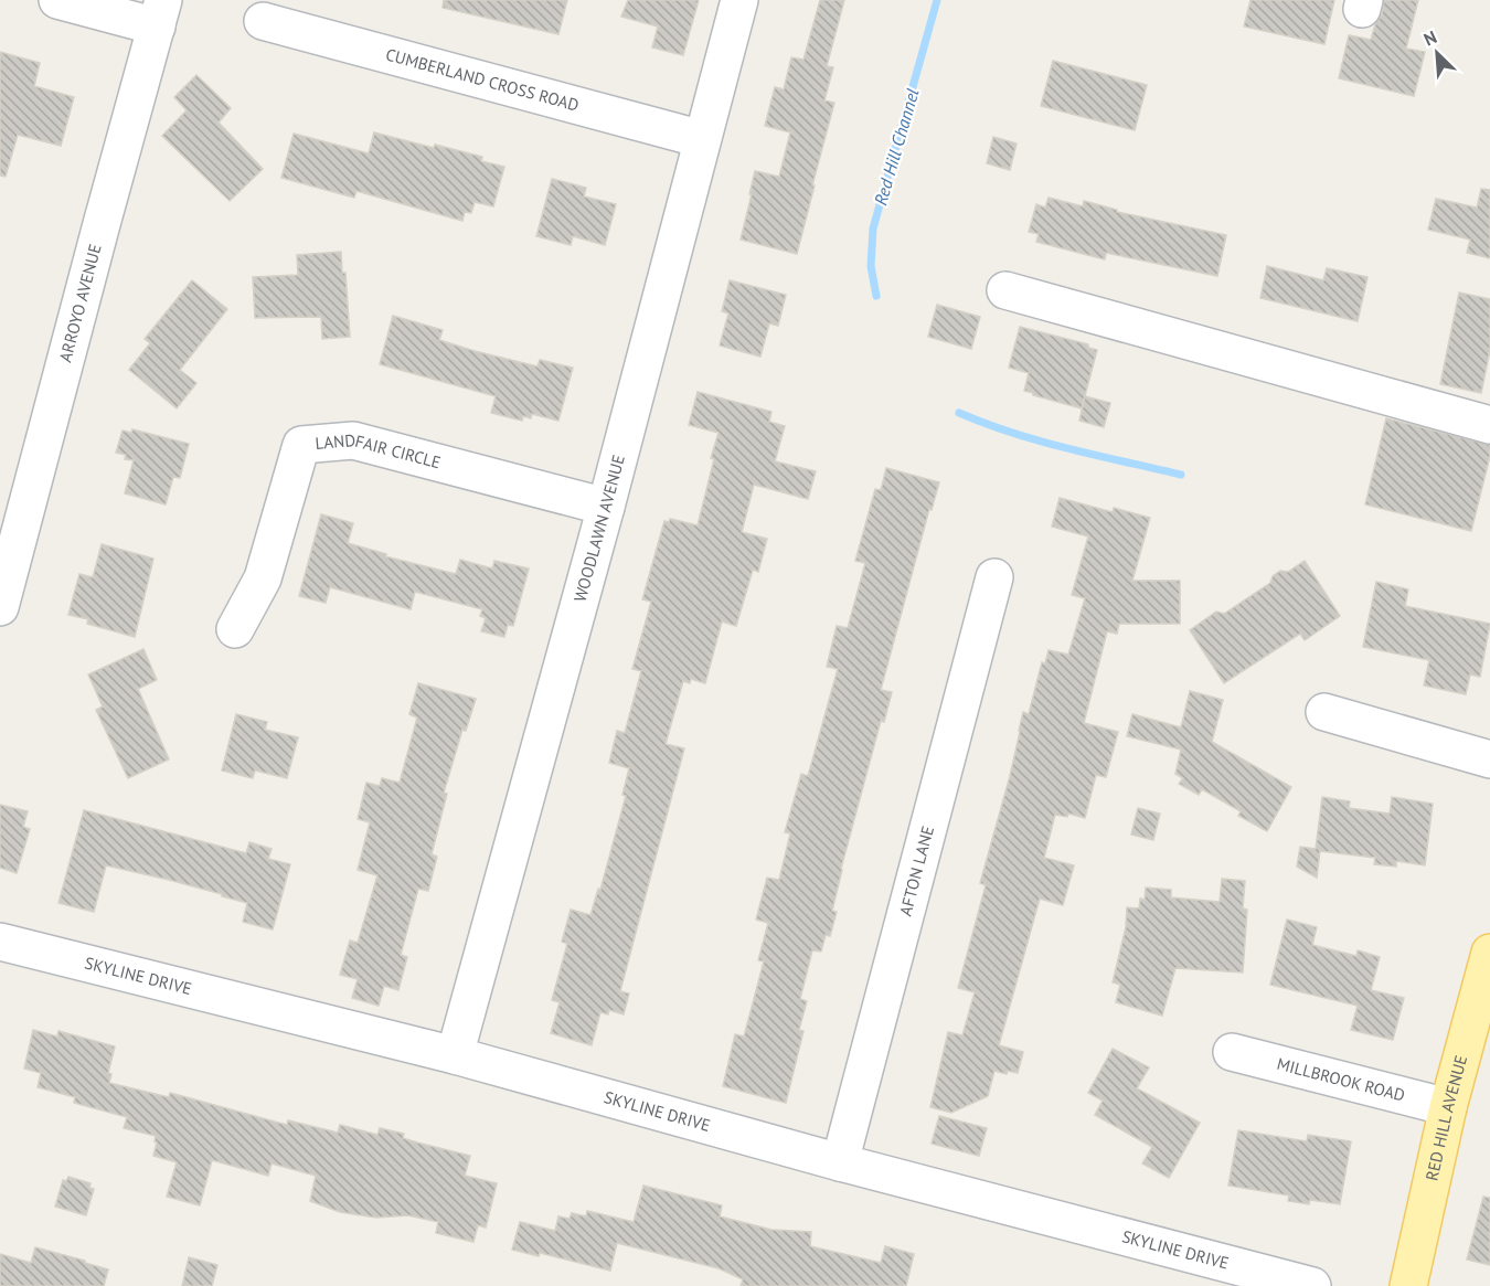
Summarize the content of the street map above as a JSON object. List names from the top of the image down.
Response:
{
  "streets": {
    "main road": ["RED HILL AVENUE"],
    "street": [
      "CUMBERLAND CROSS ROAD",
      "ARROYO AVENUE",
      "LANDFAIR CIRCLE",
      "WOODLAWN AVENUE",
      "AFTON LANE",
      "SKYLINE DRIVE",
      "MILLBROOK ROAD"
    ]
  },
  "crossings": [
    ["CUMBERLAND CROSS ROAD", "WOODLAWN AVENUE"],
    ["LANDFAIR CIRCLE", "WOODLAWN AVENUE"],
    ["WOODLAWN AVENUE", "SKYLINE DRIVE"],
    ["AFTON LANE", "SKYLINE DRIVE"],
    ["MILLBROOK ROAD", "RED HILL AVENUE"]
  ],
  "water": ["Red Hill Channel"],
  "north": "top left"
}
